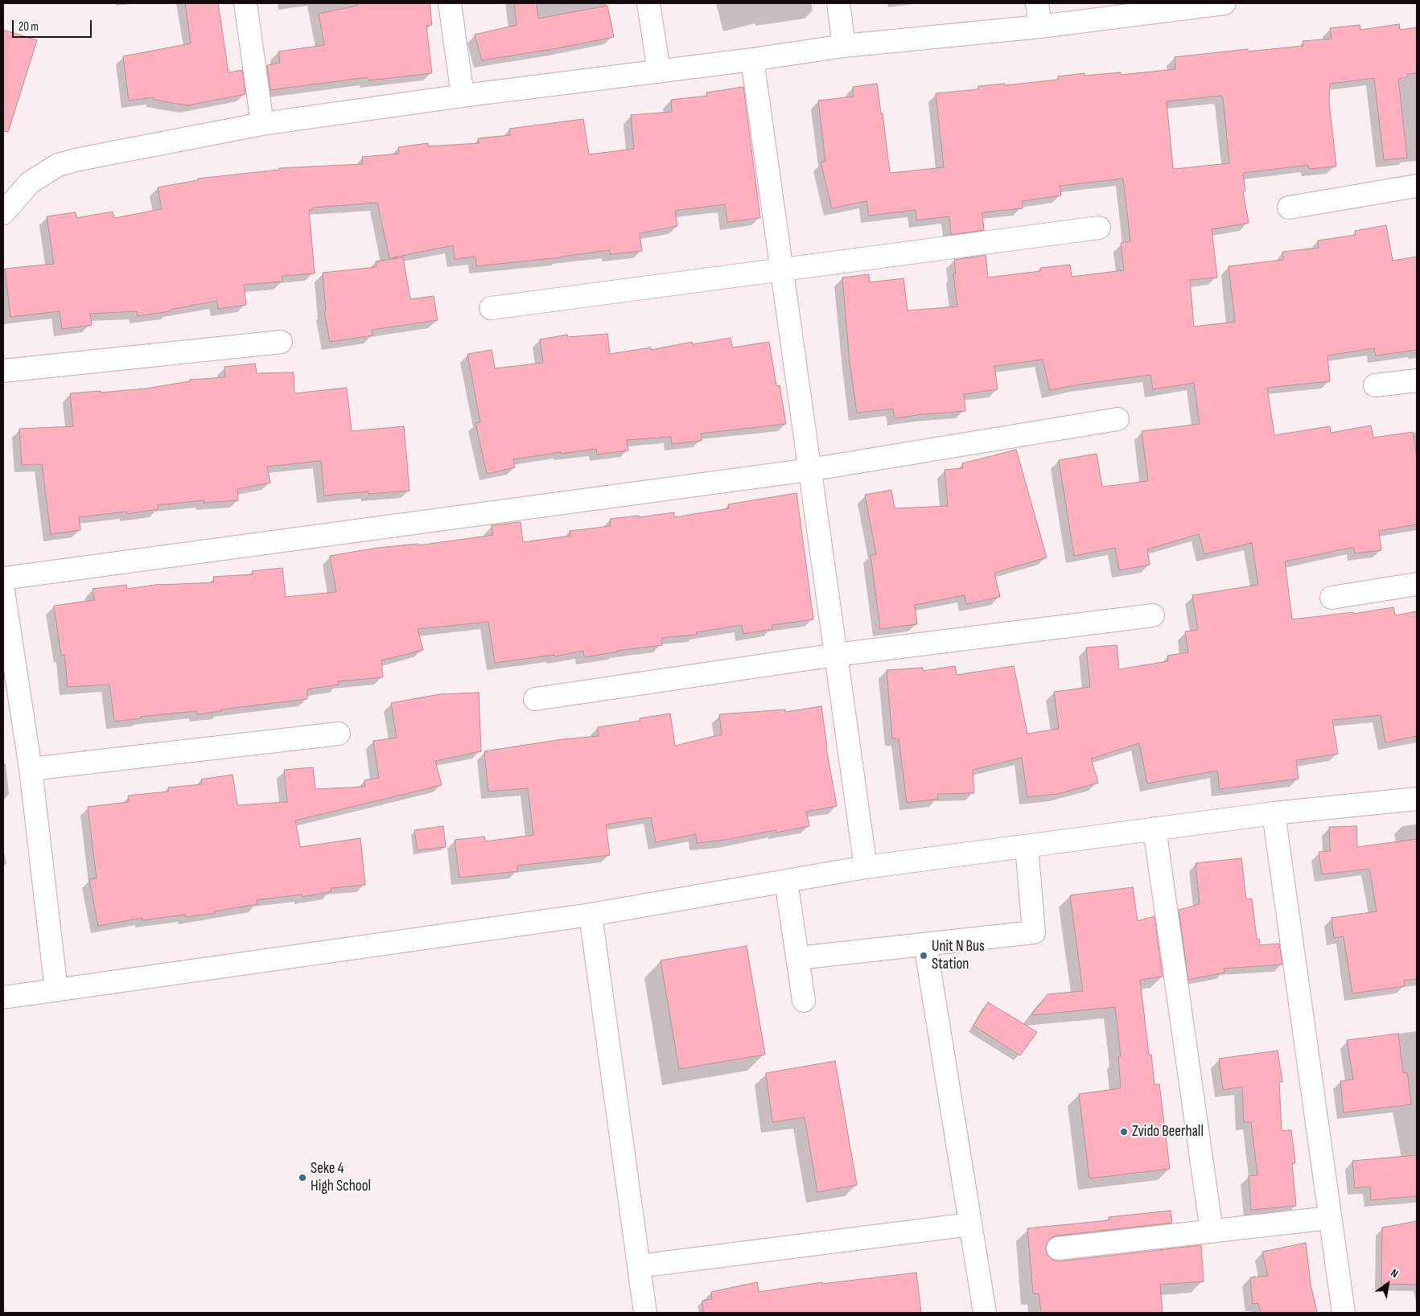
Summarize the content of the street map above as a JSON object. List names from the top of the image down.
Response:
{
  "places": ["Unit N Bus Station", "Zvido Beerhall", "Seke 4 High School"],
  "scale_bar": "20 m",
  "north": "top right"
}
